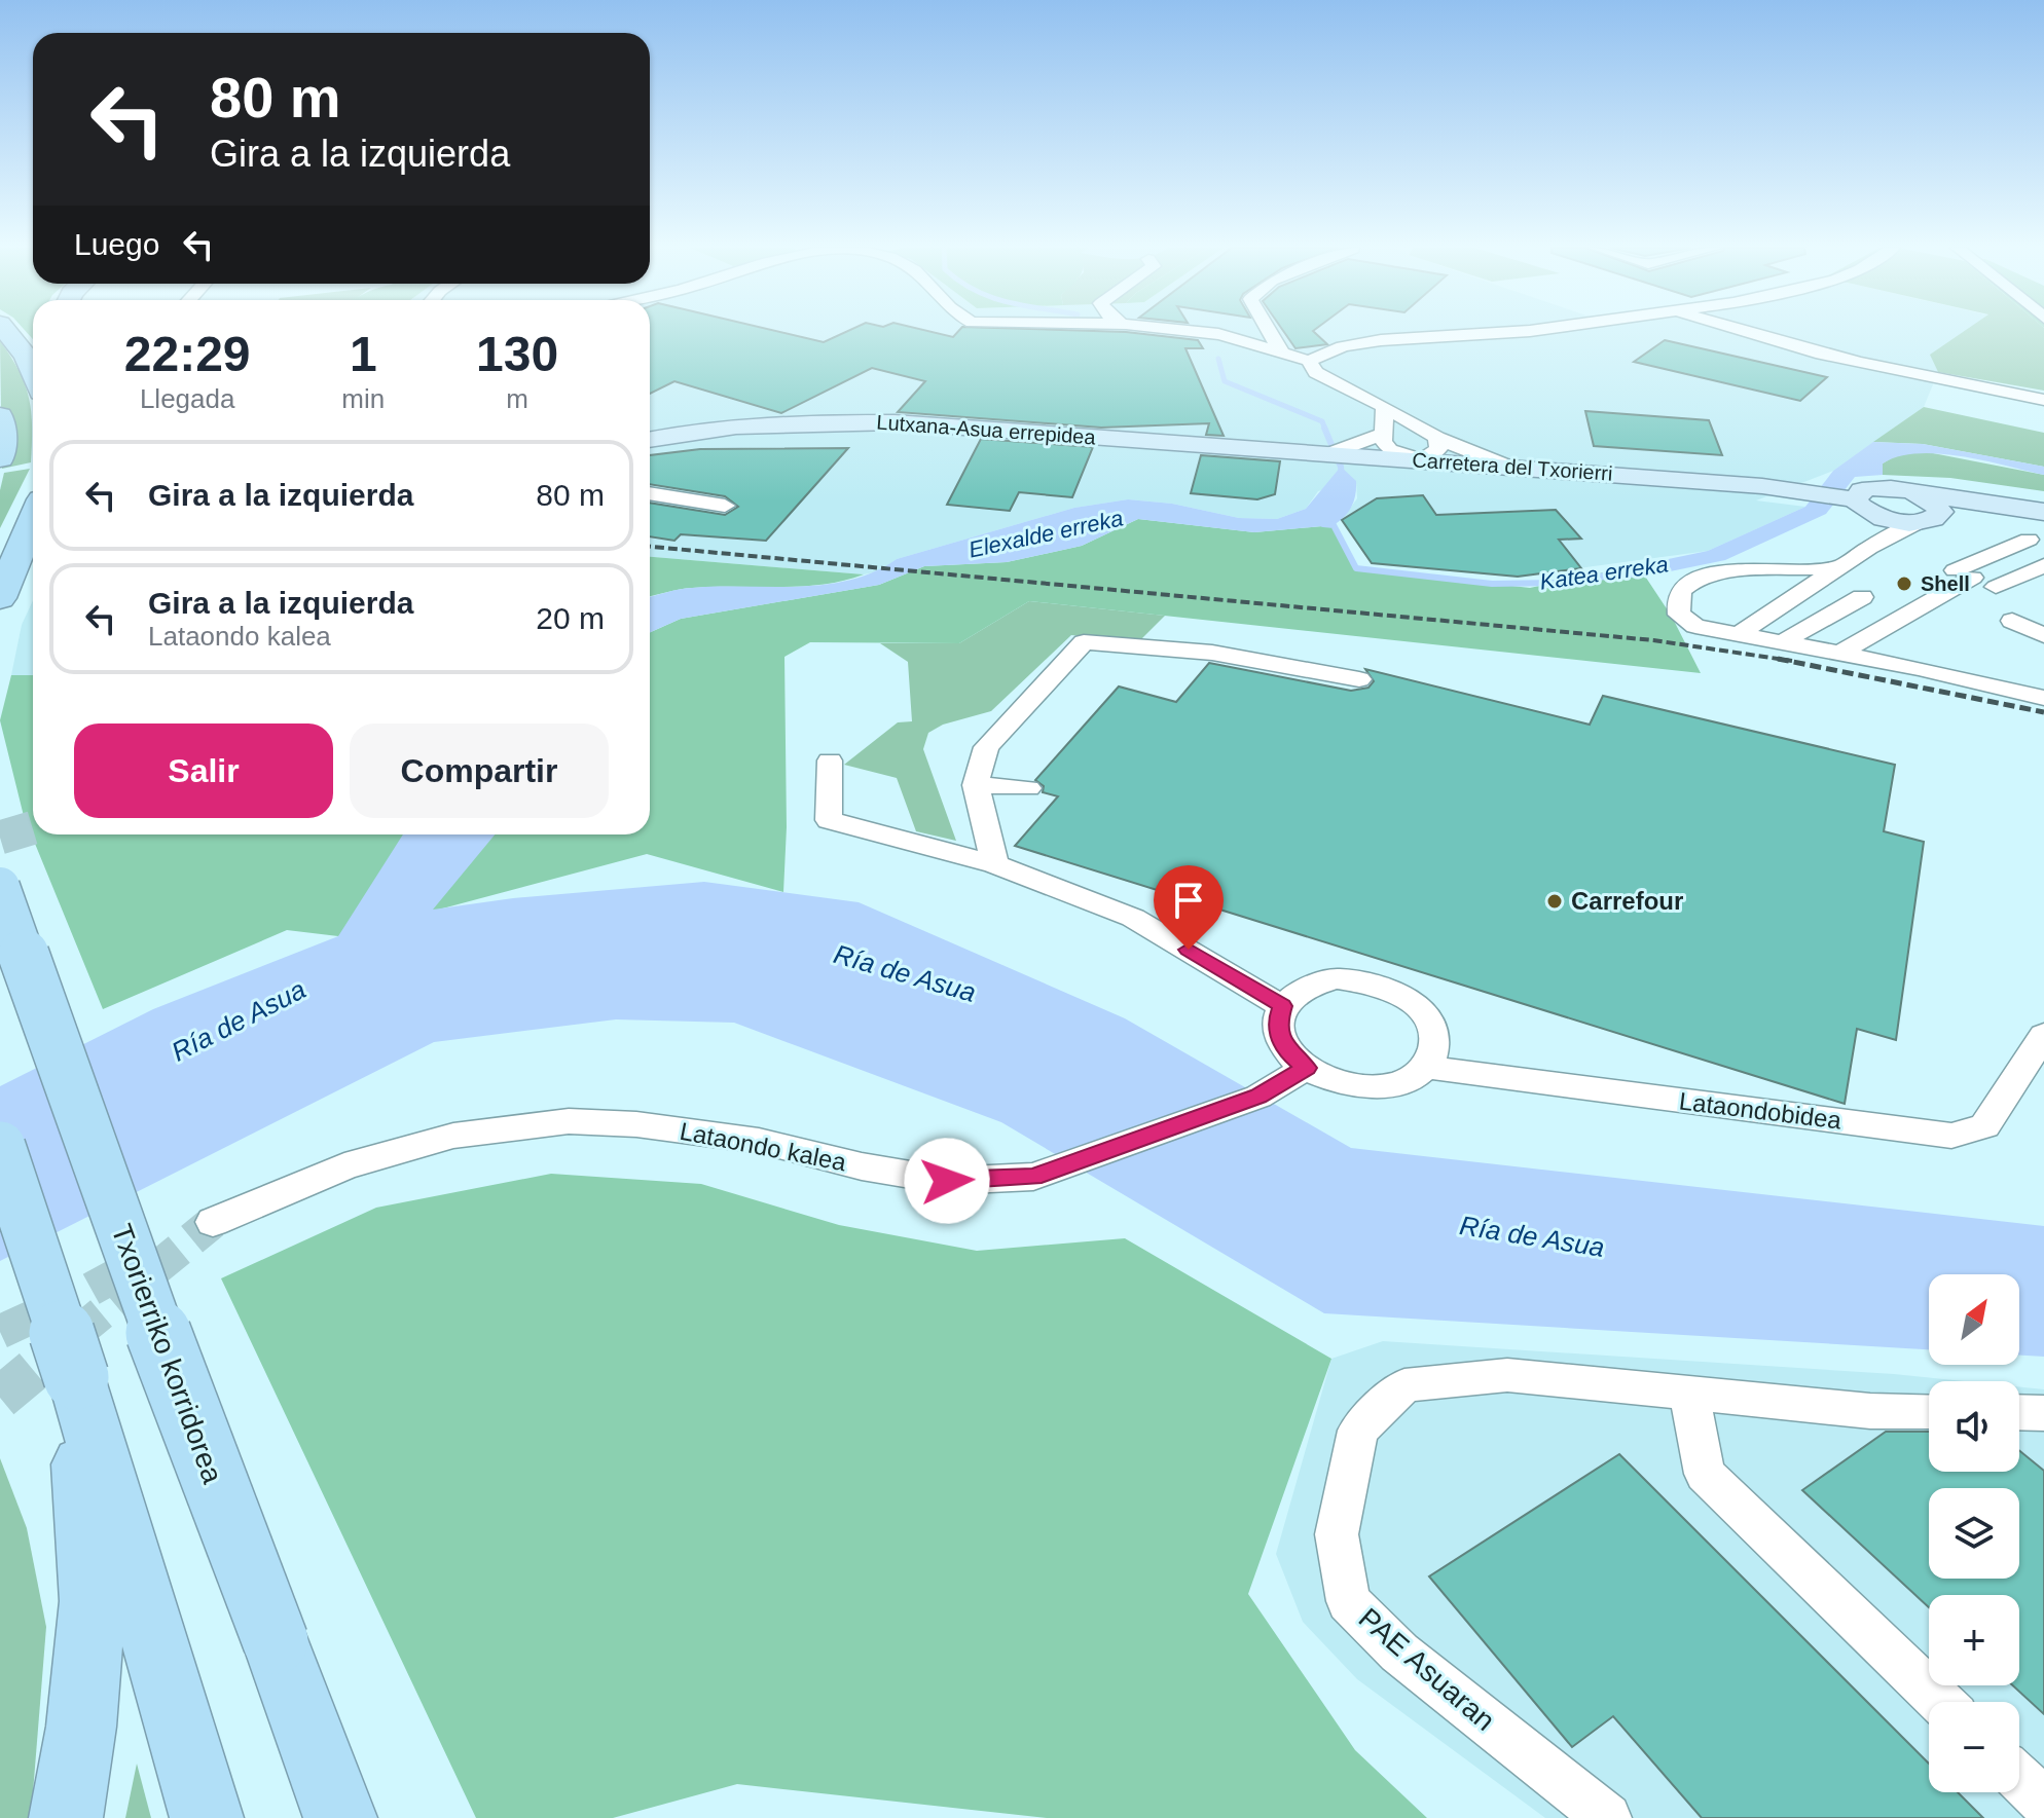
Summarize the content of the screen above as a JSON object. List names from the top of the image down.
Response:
{
  "streets": {
    "highway": ["Txorierriko korridorea"],
    "main road": ["Lutxana-Asua errepidea", "Carretera del Txorierri"],
    "street": ["Lataondobidea", "Lataondo kalea", "PAE Asuaran"]
  },
  "crossings": [
    ["Lutxana-Asua errepidea", "Carretera del Txorierri"],
    ["Lataondobidea", "Lataondo kalea"]
  ],
  "water": ["Elexalde erreka", "Katea erreka", "Ría de Asua"],
  "places": ["Shell", "Carrefour"],
  "north": "top right",
  "page": {
    "turn": ["80 m", "Gira a la izquierda"],
    "then": "Luego",
    "eta": [
      "22:29",
      "Llegada",
      "1",
      "min",
      "130",
      "m"
    ],
    "list": [
      {
        "name": "Gira a la izquierda",
        "value": "80 m"
      },
      {
        "name": "Gira a la izquierda",
        "note": "Lataondo kalea",
        "value": "20 m"
      }
    ],
    "buttons": ["Salir", "Compartir"],
    "map_buttons": ["+", "−"]
  }
}
